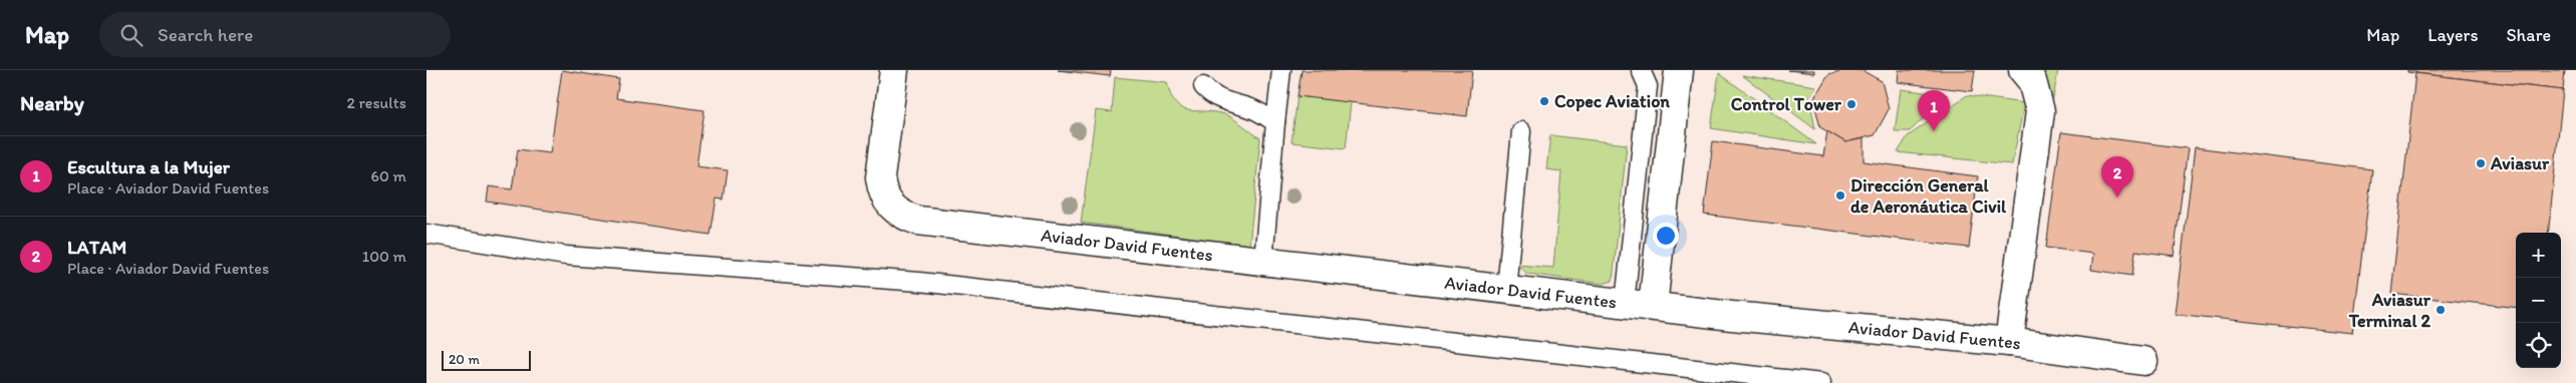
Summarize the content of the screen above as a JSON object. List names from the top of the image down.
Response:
{
  "streets": {
    "street": ["Aviador David Fuentes"]
  },
  "places": [
    "Copec Aviation",
    "Control Tower",
    "Aviasur",
    "Dirección General de Aeronáutica Civil",
    "Aviasur Terminal 2"
  ],
  "scale_bar": "20 m",
  "page": {
    "header": "Map",
    "search": "Search here",
    "nav": ["Map", "Layers", "Share"],
    "heading": ["Nearby", "2 results"],
    "pins": ["1", "2"],
    "list": [
      {
        "mark": "1",
        "name": "Escultura a la Mujer",
        "note": "Place · Aviador David Fuentes",
        "value": "60 m"
      },
      {
        "mark": "2",
        "name": "LATAM",
        "note": "Place · Aviador David Fuentes",
        "value": "100 m"
      }
    ],
    "map_buttons": ["+", "−"],
    "scale": "20 m"
  }
}
